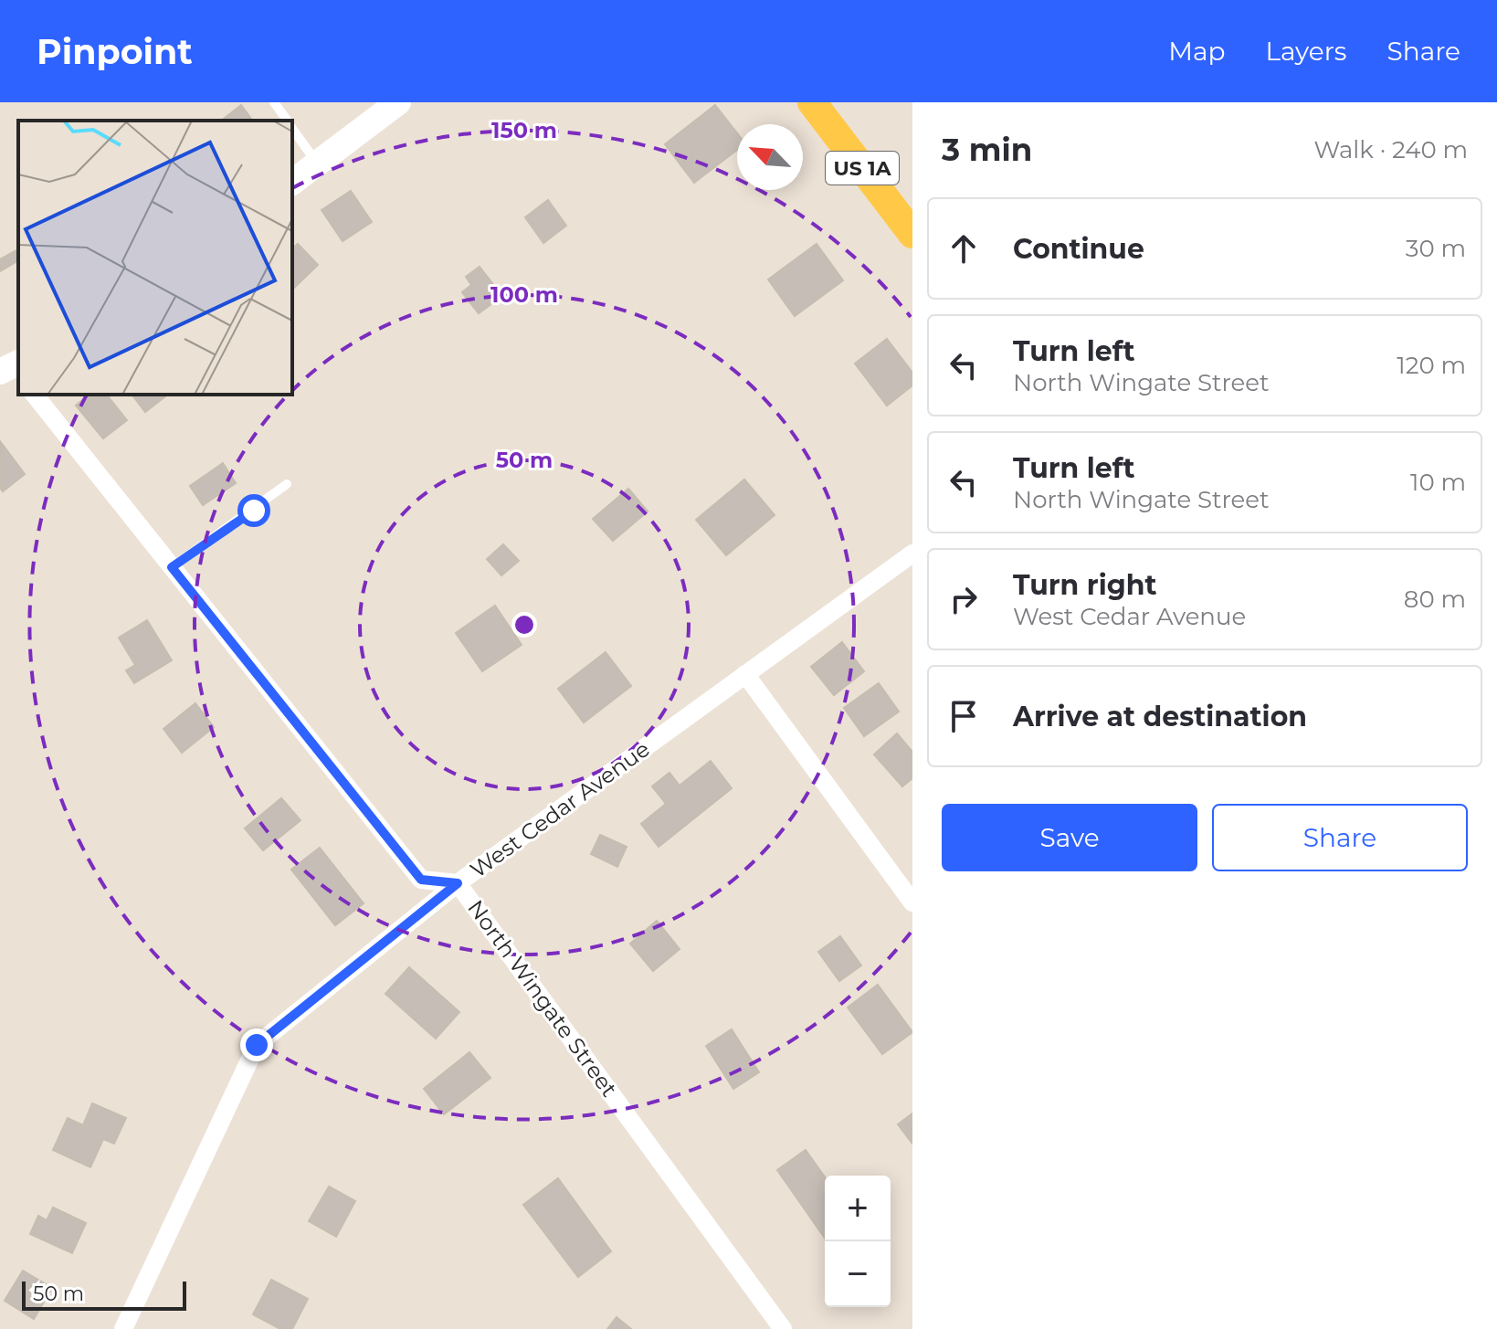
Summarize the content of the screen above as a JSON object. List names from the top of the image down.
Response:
{
  "streets": {
    "main road": ["US 1A"],
    "street": ["West Cedar Avenue", "North Wingate Street"]
  },
  "crossings": [
    ["West Cedar Avenue", "North Wingate Street"]
  ],
  "scale_bar": "50 m",
  "north": "top left",
  "page": {
    "header": "Pinpoint",
    "nav": ["Map", "Layers", "Share"],
    "heading": ["3 min", "Walk · 240 m"],
    "list": [
      ["Continue", "30 m"],
      ["Turn left", "North Wingate Street", "120 m"],
      ["Turn left", "North Wingate Street", "10 m"],
      ["Turn right", "West Cedar Avenue", "80 m"],
      "Arrive at destination"
    ],
    "buttons": ["Save", "Share"],
    "map_buttons": ["+", "−"],
    "scale": "50 m"
  },
  "rings": ["150 m", "100 m", "50 m"]
}
